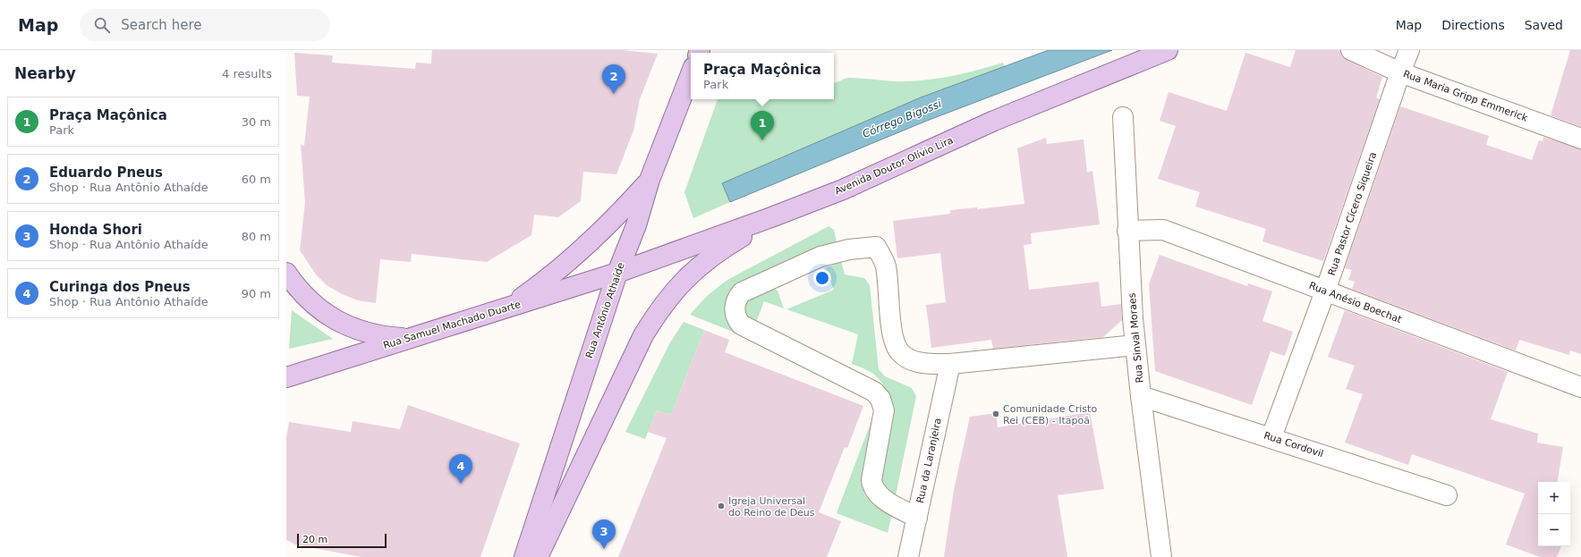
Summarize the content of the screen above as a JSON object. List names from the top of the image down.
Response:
{
  "streets": {
    "main road": ["Avenida Doutor Olívio Lira", "Rua Antônio Athaíde", "Rua Samuel Machado Duarte"],
    "street": [
      "Rua Maria Gripp Emmerick",
      "Rua Pastor Cícero Siqueira",
      "Rua Anésio Boechat",
      "Rua Sinval Moraes",
      "Rua Cordovil",
      "Rua da Laranjeira"
    ]
  },
  "crossings": [
    ["Rua Maria Gripp Emmerick", "Rua Pastor Cícero Siqueira"],
    ["Avenida Doutor Olívio Lira", "Rua Antônio Athaíde"],
    ["Avenida Doutor Olívio Lira", "Rua Samuel Machado Duarte"],
    ["Rua Pastor Cícero Siqueira", "Rua Anésio Boechat"],
    ["Rua Pastor Cícero Siqueira", "Rua Cordovil"],
    ["Rua Anésio Boechat", "Rua Sinval Moraes"],
    ["Rua Antônio Athaíde", "Rua Samuel Machado Duarte"],
    ["Rua Sinval Moraes", "Rua Cordovil"]
  ],
  "water": ["Córrego Bigossi"],
  "places": ["Comunidade Cristo Rei (CEB) - Itapoã", "Igreja Universal do Reino de Deus"],
  "scale_bar": "20 m",
  "page": {
    "header": "Map",
    "search": "Search here",
    "nav": ["Map", "Directions", "Saved"],
    "heading": ["Nearby", "4 results"],
    "popup": ["Praça Maçônica", "Park"],
    "pins": [
      "2",
      "1",
      "4",
      "3"
    ],
    "list": [
      {
        "mark": "1",
        "name": "Praça Maçônica",
        "note": "Park",
        "value": "30 m"
      },
      {
        "mark": "2",
        "name": "Eduardo Pneus",
        "note": "Shop · Rua Antônio Athaíde",
        "value": "60 m"
      },
      {
        "mark": "3",
        "name": "Honda Shori",
        "note": "Shop · Rua Antônio Athaíde",
        "value": "80 m"
      },
      {
        "mark": "4",
        "name": "Curinga dos Pneus",
        "note": "Shop · Rua Antônio Athaíde",
        "value": "90 m"
      }
    ],
    "map_buttons": ["+", "−"],
    "scale": "20 m"
  }
}
